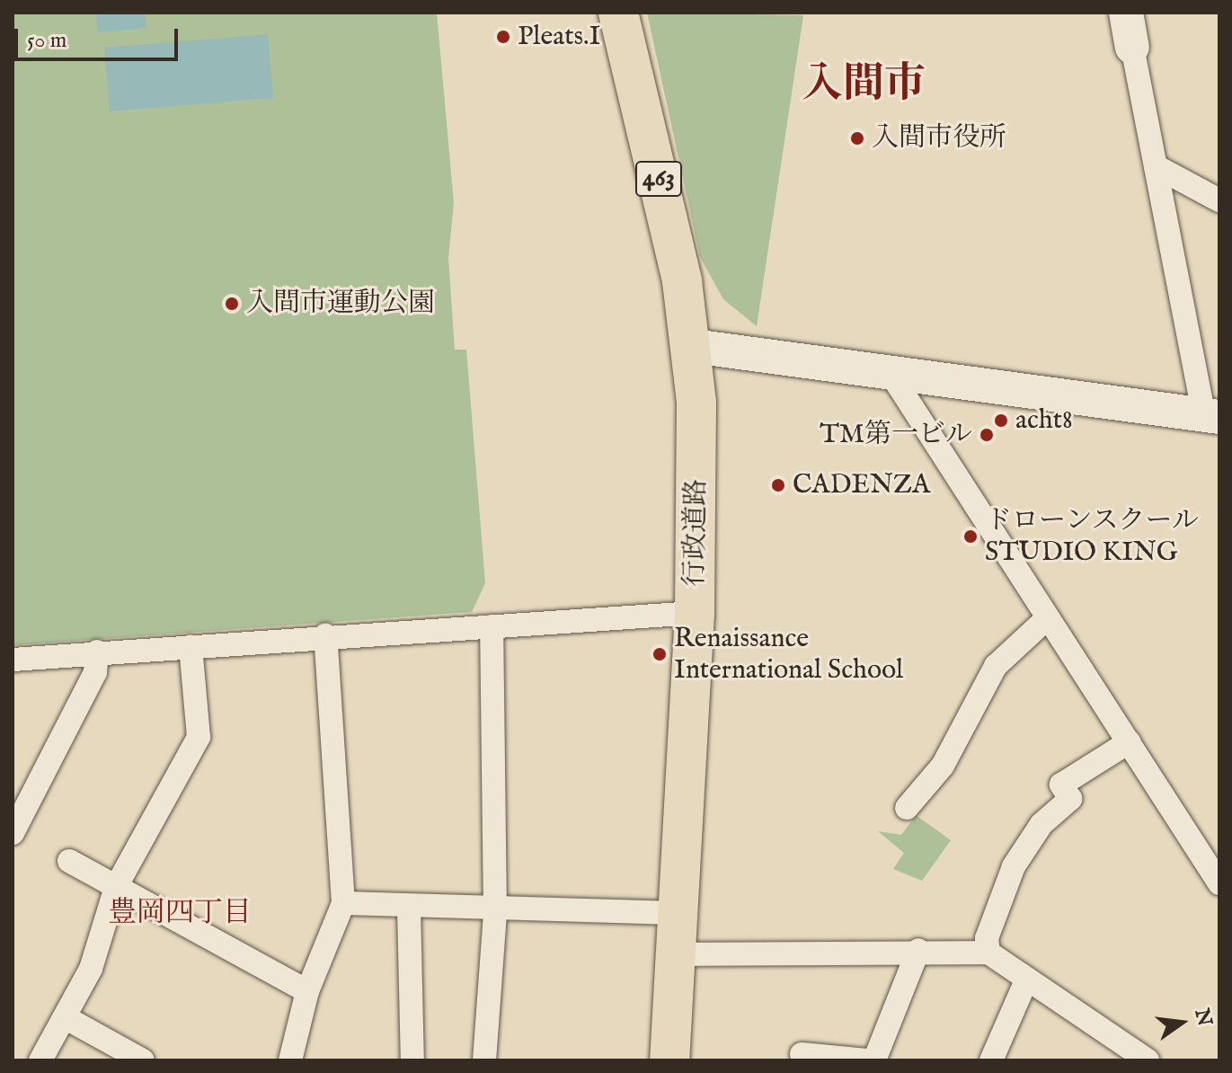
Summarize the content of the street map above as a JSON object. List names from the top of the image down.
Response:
{
  "streets": {
    "highway": ["463", "行政道路"]
  },
  "districts": ["入間市", "豊岡四丁目"],
  "places": [
    "Pleats.I",
    "入間市役所",
    "入間市運動公園",
    "acht8",
    "TM第一ビル",
    "CADENZA",
    "ドローンスクール STUDIO KING",
    "Renaissance International School"
  ],
  "scale_bar": "50 m",
  "north": "right"
}
